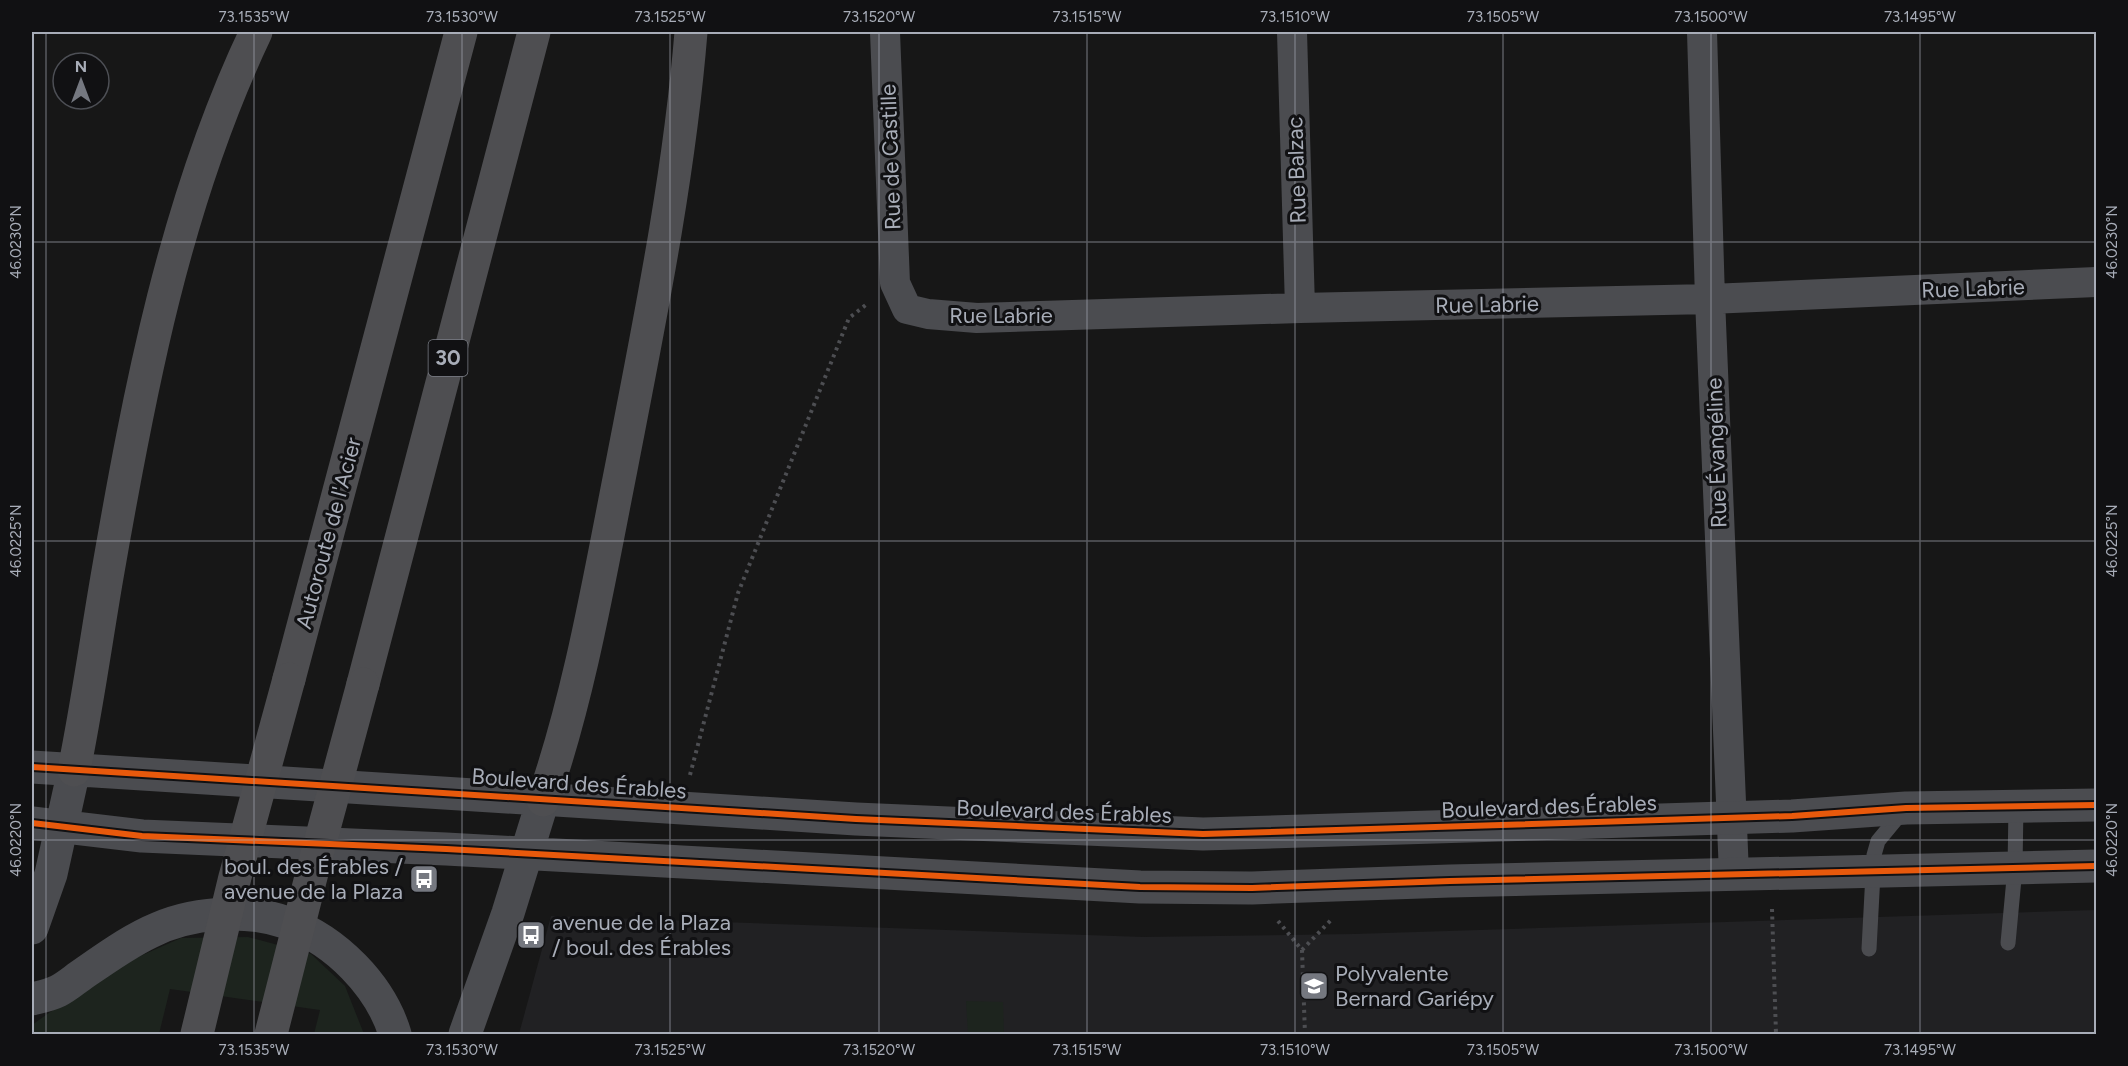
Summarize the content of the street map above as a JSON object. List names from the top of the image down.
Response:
{
  "streets": {
    "highway": ["30", "Autoroute de l'Acier"],
    "street": [
      "Rue de Castille",
      "Rue Balzac",
      "Rue Labrie",
      "Rue Évangéline",
      "Boulevard des Érables"
    ]
  },
  "crossings": [
    ["Rue de Castille", "Rue Labrie"],
    ["Rue Balzac", "Rue Labrie"],
    ["Rue Labrie", "Rue Évangéline"],
    ["Rue Évangéline", "Boulevard des Érables"]
  ],
  "places": {
    "bus stop": ["boul. des Érables / avenue de la Plaza", "avenue de la Plaza / boul. des Érables"],
    "school or university": ["Polyvalente Bernard Gariépy"]
  },
  "north": "top",
  "coordinates": [
    "73.1535°W",
    "73.1530°W",
    "73.1525°W",
    "73.1520°W",
    "73.1515°W",
    "73.1510°W",
    "73.1505°W",
    "73.1500°W",
    "73.1495°W",
    "46.0230°N",
    "46.0225°N",
    "46.0220°N"
  ]
}
